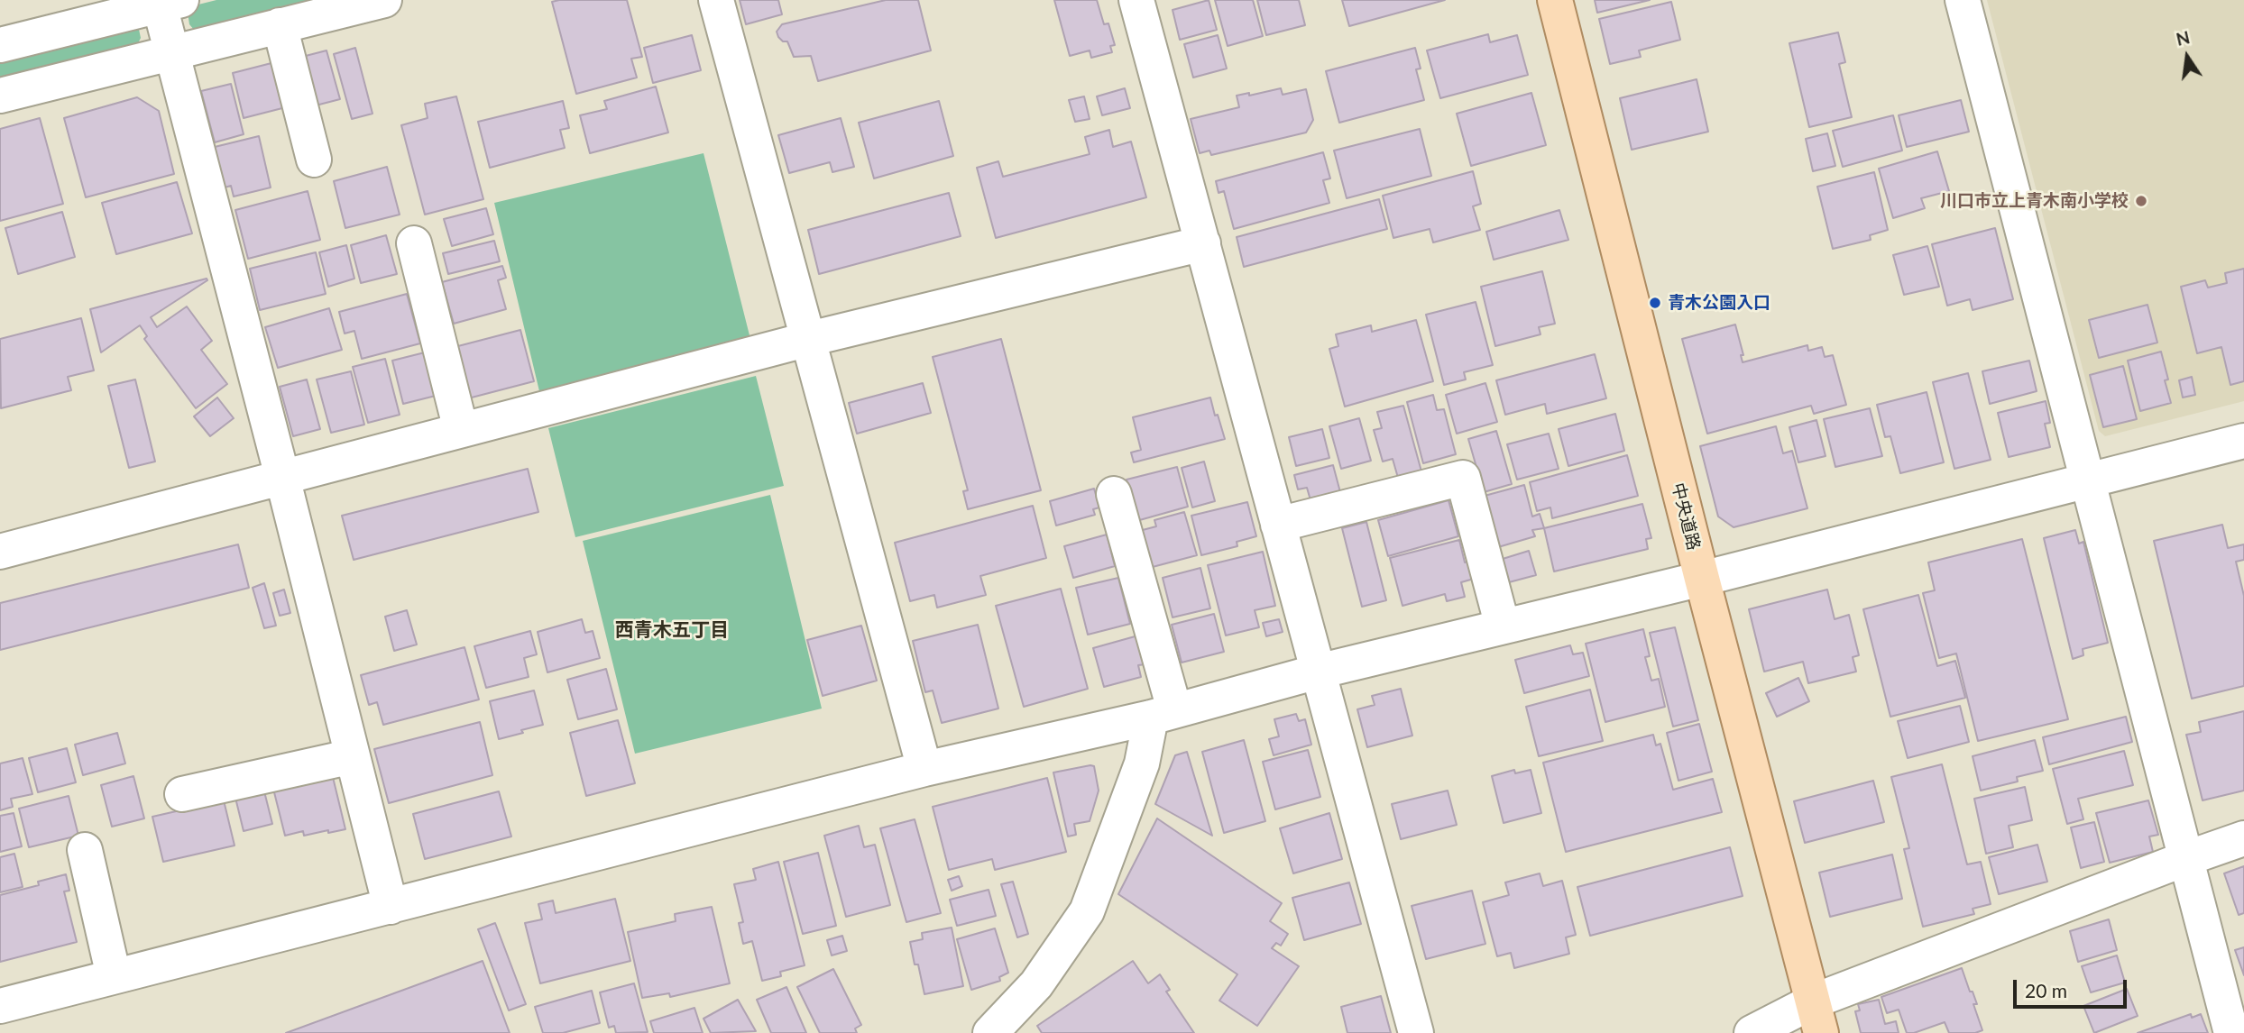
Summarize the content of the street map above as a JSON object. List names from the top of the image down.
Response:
{
  "streets": {
    "main road": ["中央道路"]
  },
  "districts": ["西青木五丁目"],
  "places": ["川口市立上青木南小学校", "青木公園入口"],
  "scale_bar": "20 m",
  "north": "top"
}
